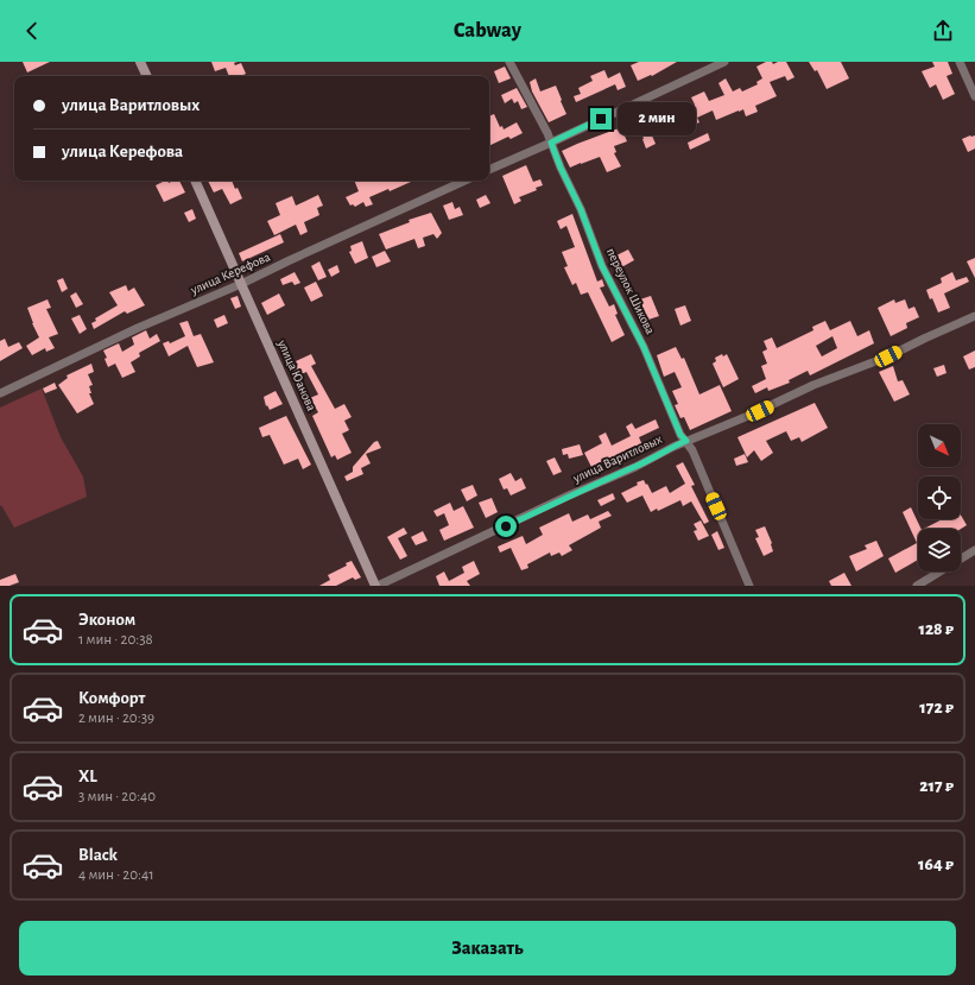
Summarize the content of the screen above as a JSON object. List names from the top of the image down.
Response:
{
  "streets": {
    "street": [
      "улица Керефова",
      "переулок Шикова",
      "улица Юанова",
      "улица Варитловых"
    ]
  },
  "crossings": [
    ["улица Керефова", "улица Юанова"],
    ["переулок Шикова", "улица Варитловых"],
    ["улица Юанова", "улица Варитловых"]
  ],
  "north": "bottom right",
  "page": {
    "header": "Cabway",
    "banner": ["улица Варитловых", "улица Керефова"],
    "bubble": "2 мин",
    "list": [
      {
        "name": "Эконом",
        "note": "1 мин · 20:38",
        "value": "128 ₽"
      },
      {
        "name": "Комфорт",
        "note": "2 мин · 20:39",
        "value": "172 ₽"
      },
      {
        "name": "XL",
        "note": "3 мин · 20:40",
        "value": "217 ₽"
      },
      {
        "name": "Black",
        "note": "4 мин · 20:41",
        "value": "164 ₽"
      }
    ],
    "buttons": "Заказать"
  }
}
